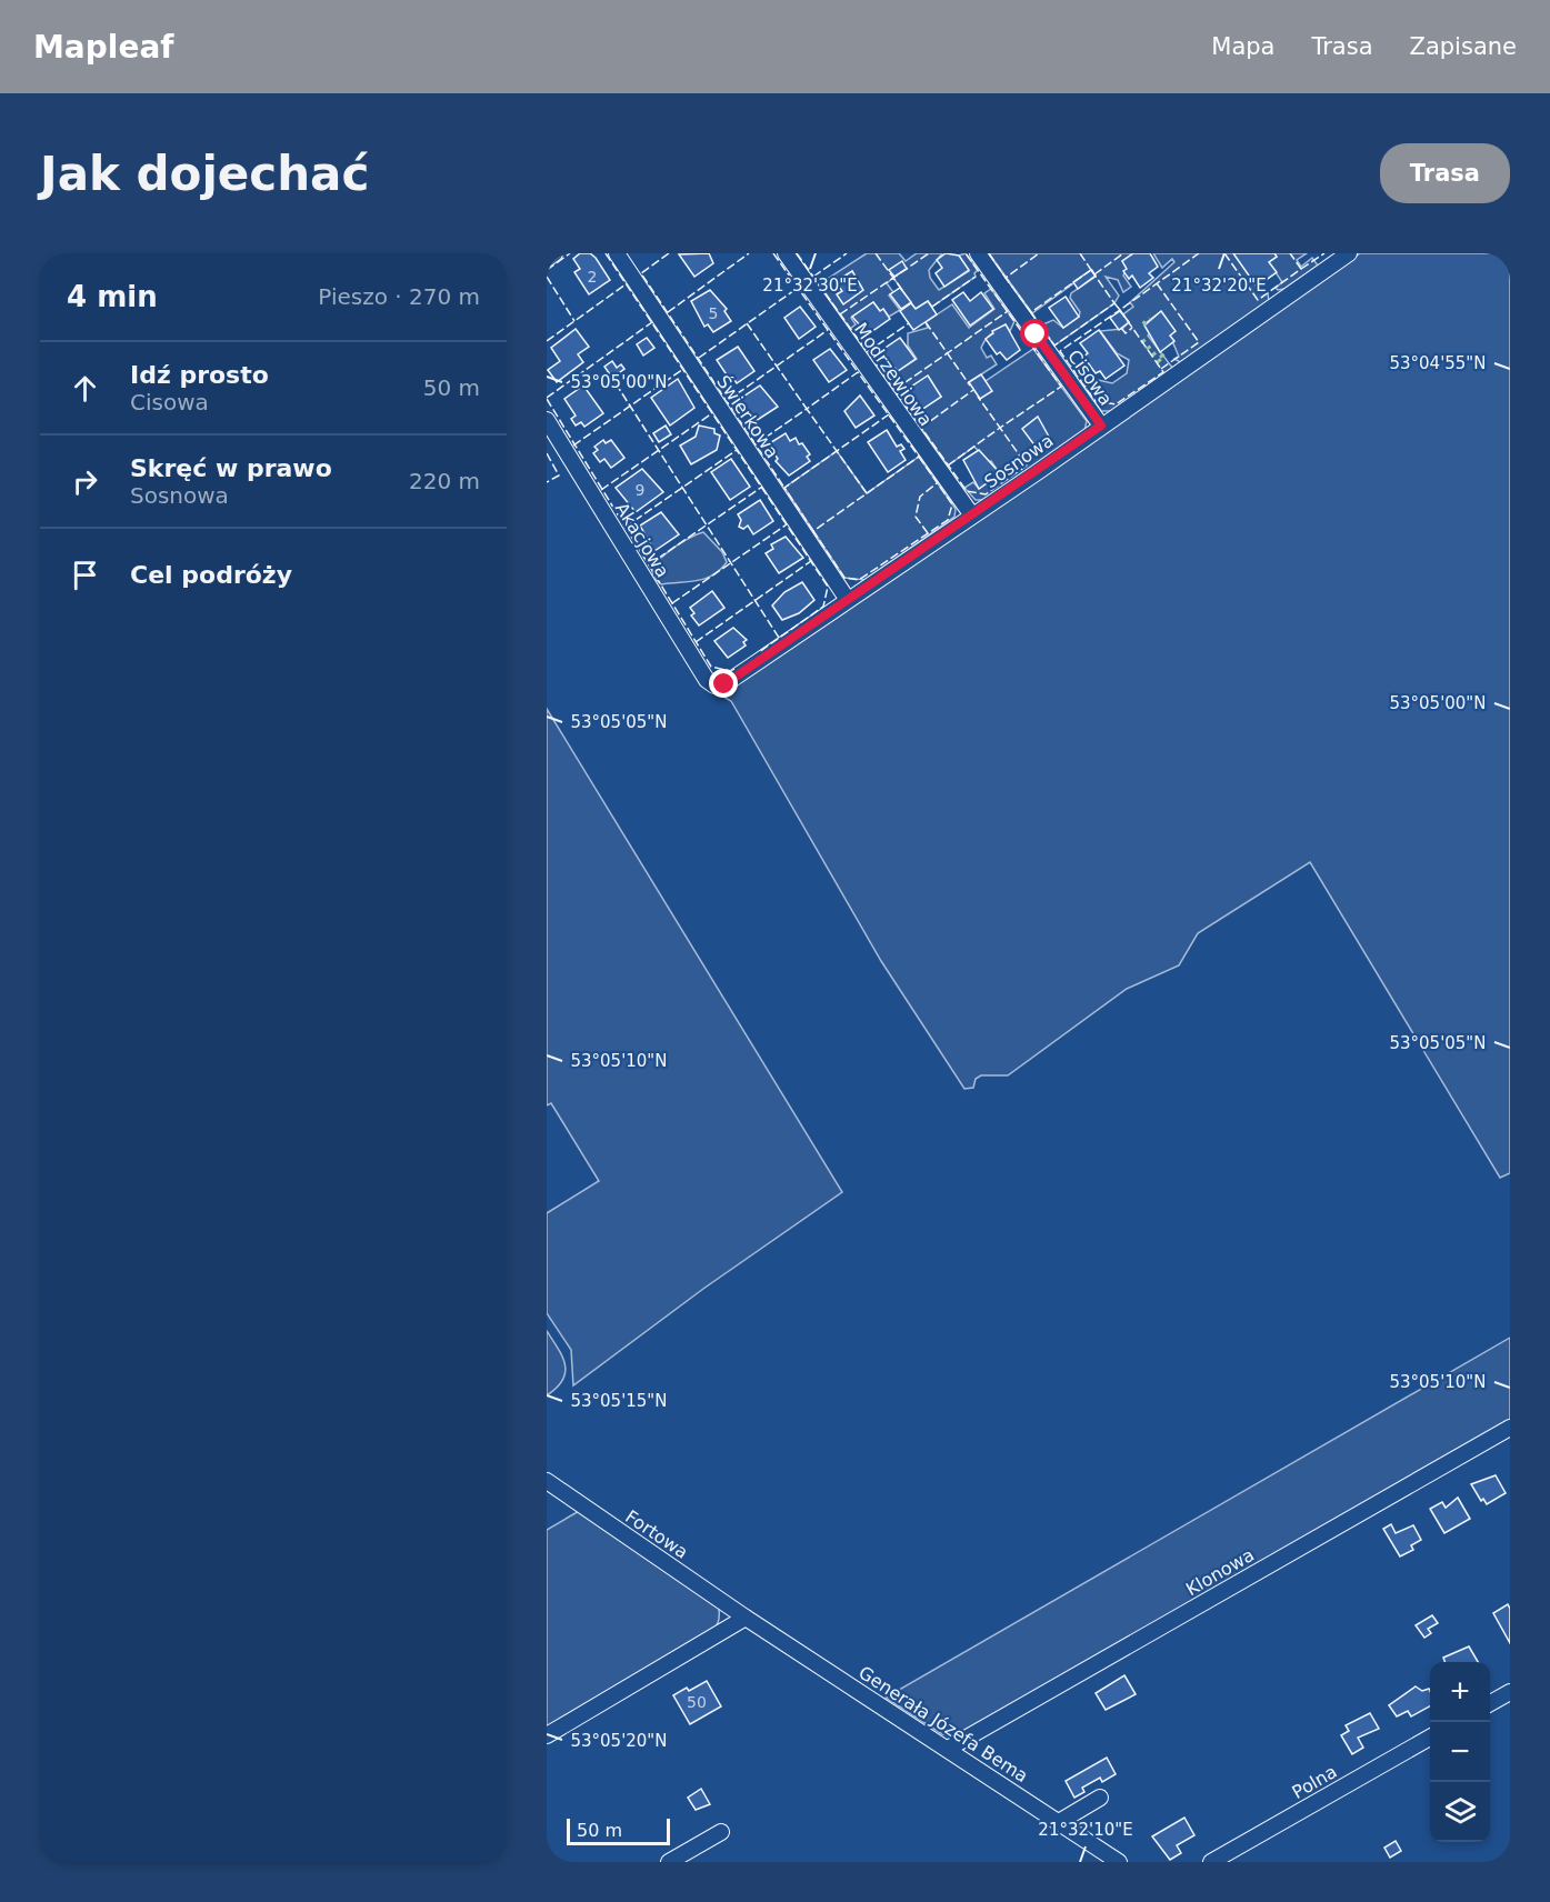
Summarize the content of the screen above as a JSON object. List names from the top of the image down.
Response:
{
  "streets": {
    "street": [
      "Modrzewiowa",
      "Cisowa",
      "Świerkowa",
      "Sosnowa",
      "Akacjowa",
      "Fortowa",
      "Klonowa",
      "Generała Józefa Bema",
      "Polna"
    ]
  },
  "crossings": [
    ["Modrzewiowa", "Sosnowa"],
    ["Cisowa", "Sosnowa"],
    ["Świerkowa", "Sosnowa"],
    ["Sosnowa", "Akacjowa"],
    ["Fortowa", "Generała Józefa Bema"],
    ["Klonowa", "Generała Józefa Bema"]
  ],
  "house_numbers": [
    "2",
    "5",
    "9",
    "50"
  ],
  "scale_bar": "50 m",
  "page": {
    "header": "Mapleaf",
    "nav": ["Mapa", "Trasa", "Zapisane"],
    "buttons": "Trasa",
    "title": "Jak dojechać",
    "heading": ["4 min", "Pieszo · 270 m"],
    "list": [
      ["Idź prosto", "Cisowa", "50 m"],
      ["Skręć w prawo", "Sosnowa", "220 m"],
      "Cel podróży"
    ],
    "map_buttons": ["+", "−"],
    "scale": "50 m"
  },
  "coordinates": [
    "21°32'20\"E",
    "21°32'30\"E",
    "53°04'55\"N",
    "53°05'00\"N",
    "53°05'05\"N",
    "53°05'10\"N",
    "53°05'15\"N",
    "53°05'20\"N",
    "21°32'10\"E"
  ]
}
